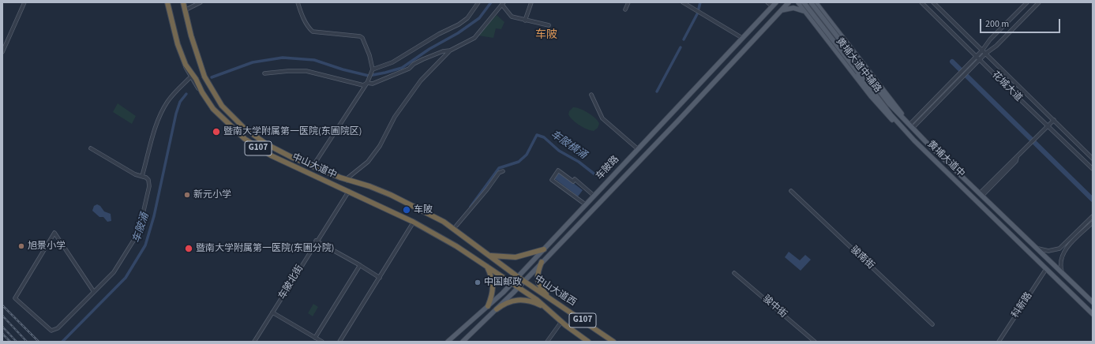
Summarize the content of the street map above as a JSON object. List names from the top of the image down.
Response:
{
  "streets": {
    "highway": ["G107", "中山大道中", "中山大道西"],
    "main road": ["黄埔大道中辅路", "黄埔大道中", "车陂路"],
    "street": [
      "花城大道",
      "骏南街",
      "车陂北街",
      "科新路",
      "骏中街"
    ]
  },
  "crossings": [
    ["黄埔大道中辅路", "黄埔大道中"],
    ["黄埔大道中", "科新路"],
    ["中山大道中", "车陂路"],
    ["中山大道中", "车陂北街"],
    ["中山大道中", "中山大道西"],
    ["车陂路", "中山大道西"]
  ],
  "districts": ["车陂"],
  "water": ["车陂横涌", "车陂涌"],
  "places": [
    "暨南大学附属第一医院(东圃院区)",
    "新元小学",
    "车陂",
    "旭景小学",
    "暨南大学附属第一医院(东圃分院)",
    "中国邮政"
  ],
  "scale_bar": "200 m"
}
